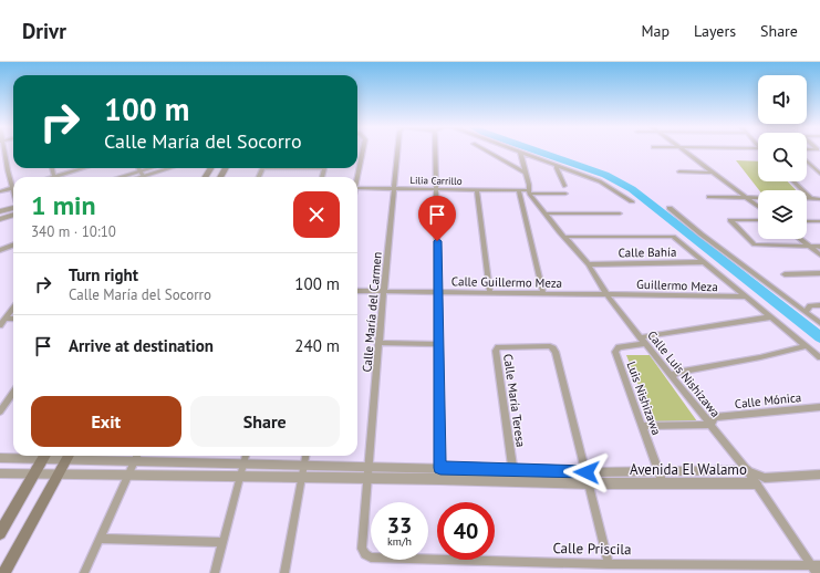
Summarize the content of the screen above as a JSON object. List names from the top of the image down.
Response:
{
  "streets": {
    "street": [
      "Lilia Carrillo",
      "Calle Bahía",
      "Calle Guillermo Meza",
      "Guillermo Meza",
      "Calle María del Carmen",
      "Calle Luis Nishizawa",
      "Luis Nishizawa",
      "Calle María Teresa",
      "Calle Mónica",
      "Avenida El Walamo",
      "Calle Priscila"
    ]
  },
  "crossings": [
    ["Lilia Carrillo", "Calle María del Carmen"],
    ["Lilia Carrillo", "Calle Luis Nishizawa"],
    ["Calle Bahía", "Calle Luis Nishizawa"],
    ["Calle Guillermo Meza", "Guillermo Meza"],
    ["Calle Guillermo Meza", "Calle María del Carmen"],
    ["Calle Guillermo Meza", "Calle Luis Nishizawa"],
    ["Guillermo Meza", "Calle Luis Nishizawa"],
    ["Calle María del Carmen", "Avenida El Walamo"],
    ["Calle María del Carmen", "Calle Priscila"],
    ["Calle Luis Nishizawa", "Luis Nishizawa"],
    ["Calle Luis Nishizawa", "Calle Mónica"],
    ["Calle Luis Nishizawa", "Avenida El Walamo"],
    ["Luis Nishizawa", "Calle Mónica"],
    ["Luis Nishizawa", "Avenida El Walamo"],
    ["Calle María Teresa", "Avenida El Walamo"]
  ],
  "page": {
    "header": "Drivr",
    "nav": ["Map", "Layers", "Share"],
    "turn": ["100 m", "Calle María del Socorro"],
    "heading": ["1 min", "340 m · 10:10"],
    "list": [
      {
        "name": "Turn right",
        "note": "Calle María del Socorro",
        "value": "100 m"
      },
      {
        "name": "Arrive at destination",
        "value": "240 m"
      }
    ],
    "buttons": ["Exit", "Share"],
    "speed": "33 km/h",
    "limit": "40"
  }
}
